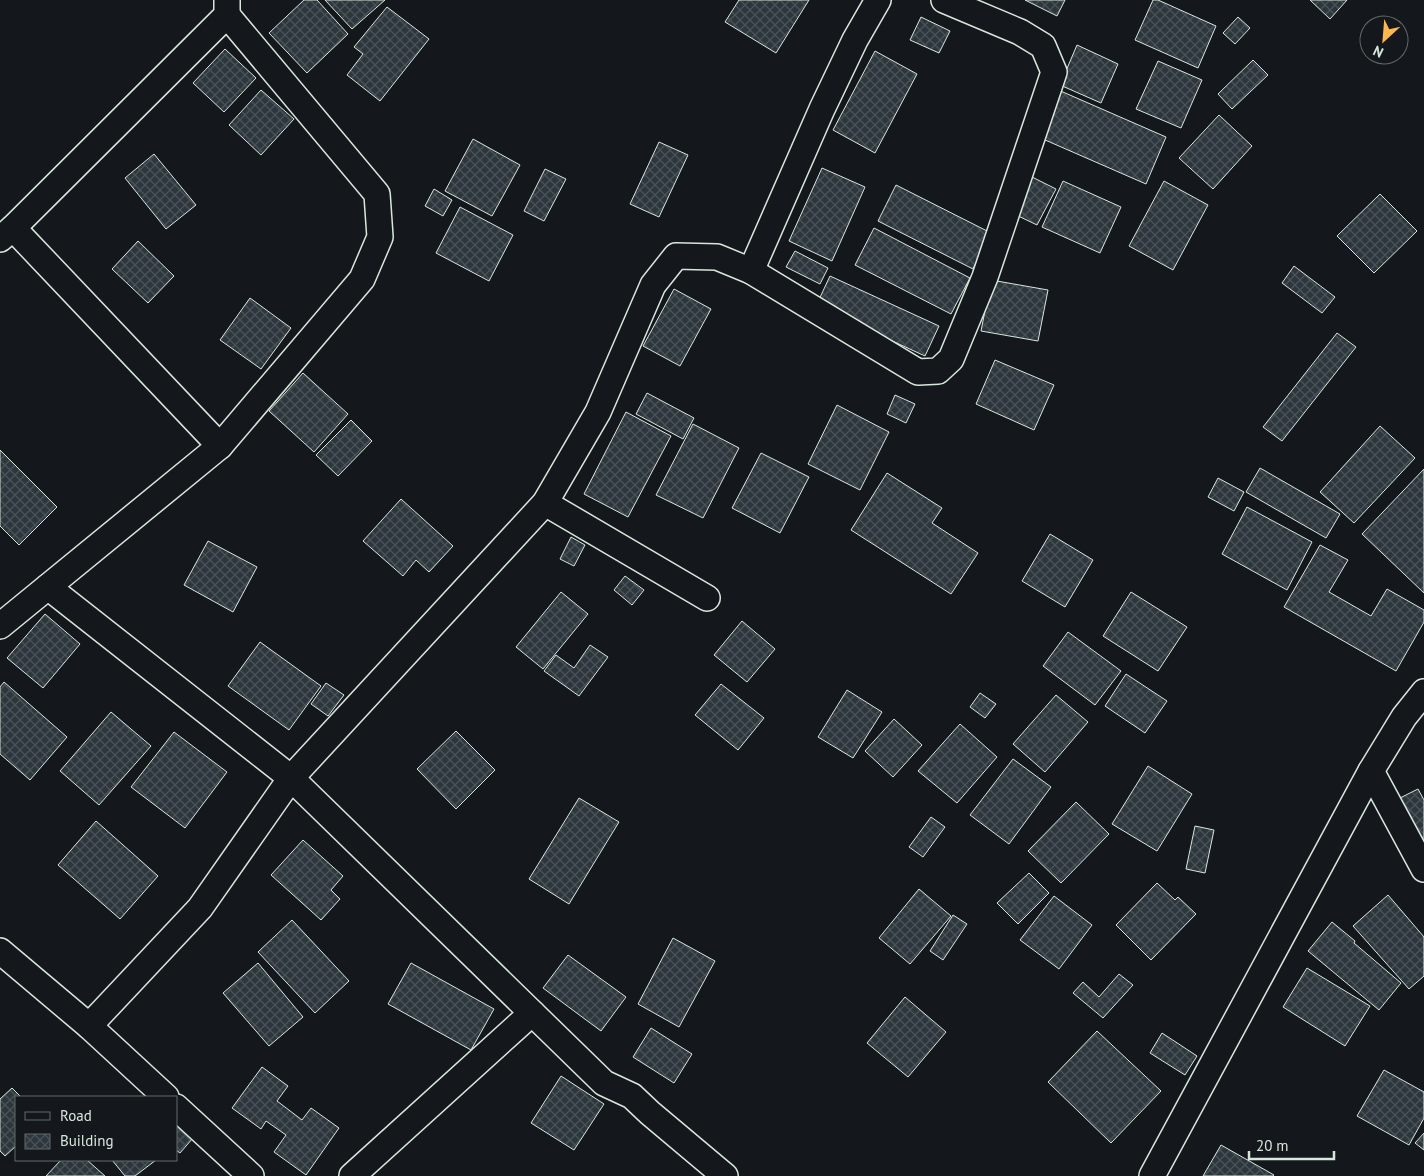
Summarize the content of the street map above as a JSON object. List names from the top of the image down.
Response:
{
  "legend": ["Road", "Building"],
  "scale_bar": "20 m",
  "north": "bottom left"
}
